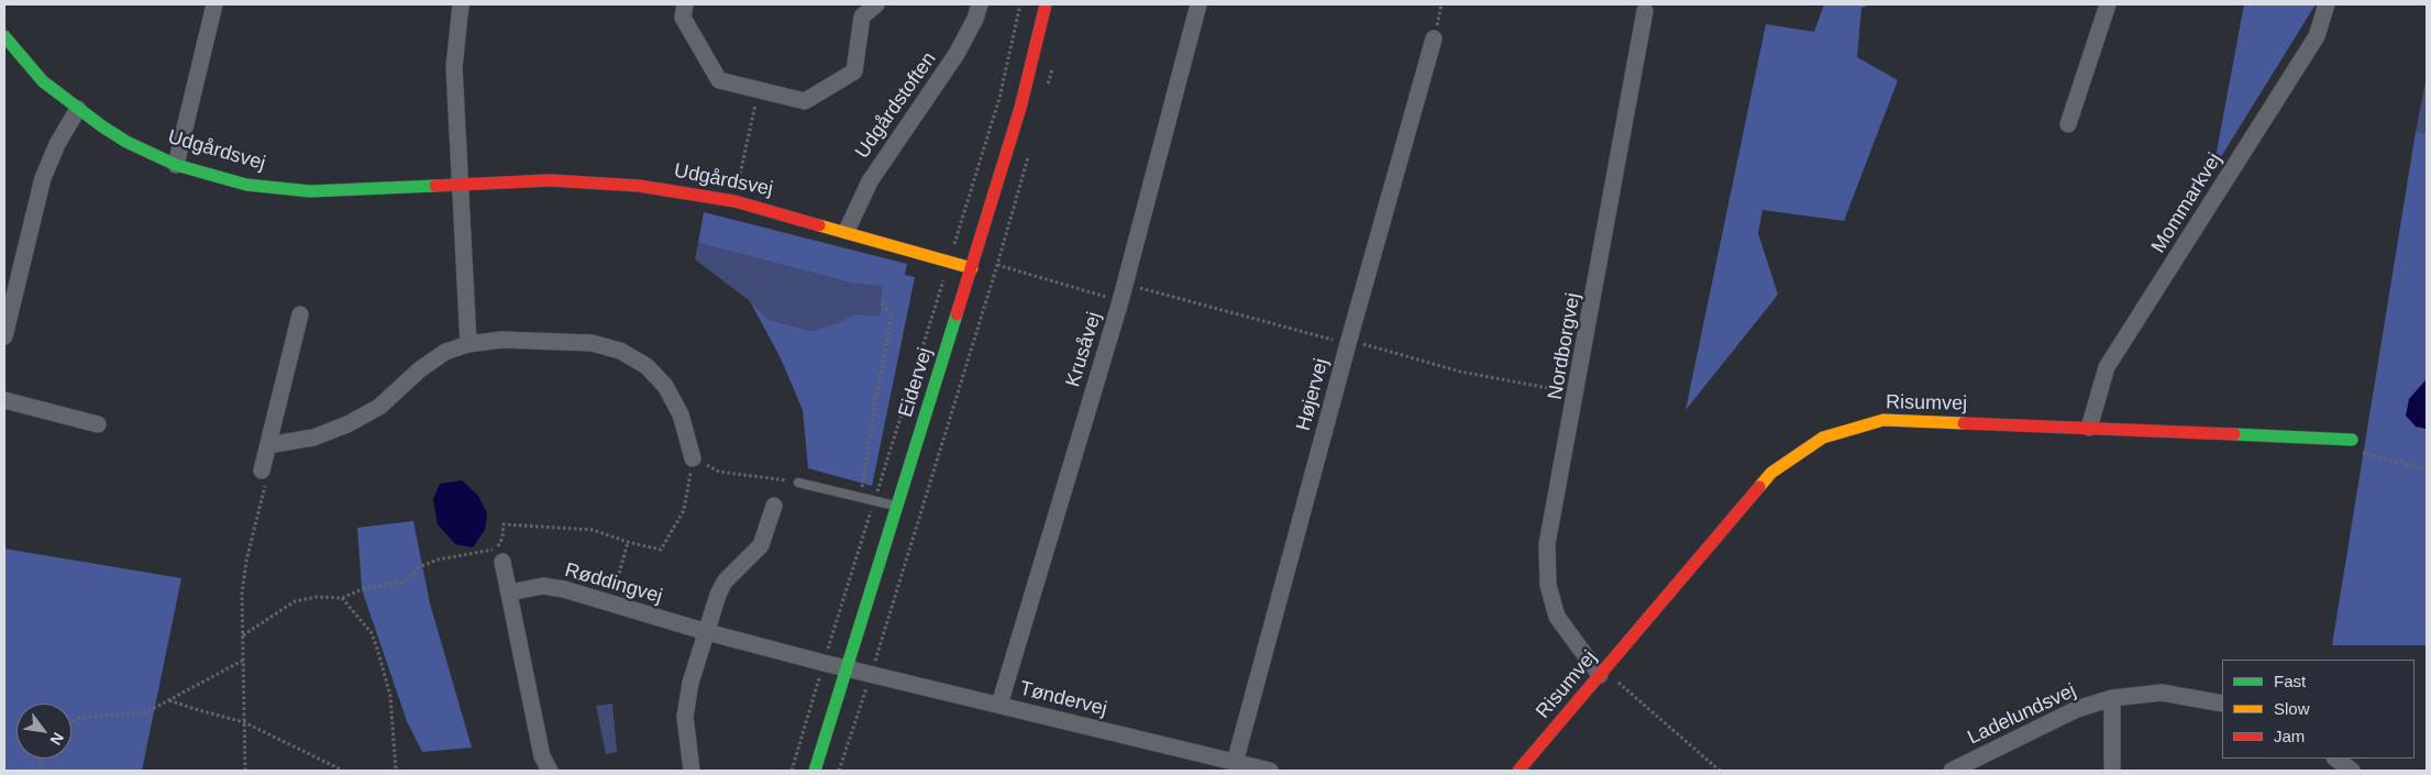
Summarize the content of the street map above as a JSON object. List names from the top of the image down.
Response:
{
  "streets": {
    "street": [
      "Udgårdstoften",
      "Udgårdsvej",
      "Mommarkvej",
      "Nordborgvej",
      "Krusåvej",
      "Eidervej",
      "Højervej",
      "Risumvej",
      "Røddingvej",
      "Tøndervej",
      "Ladelundsvej"
    ]
  },
  "crossings": [
    ["Udgårdstoften", "Udgårdsvej"],
    ["Udgårdsvej", "Eidervej"],
    ["Mommarkvej", "Risumvej"],
    ["Nordborgvej", "Risumvej"],
    ["Krusåvej", "Tøndervej"],
    ["Eidervej", "Røddingvej"],
    ["Eidervej", "Tøndervej"],
    ["Højervej", "Tøndervej"],
    ["Røddingvej", "Tøndervej"]
  ],
  "legend": ["Fast", "Slow", "Jam"],
  "north": "bottom right"
}
